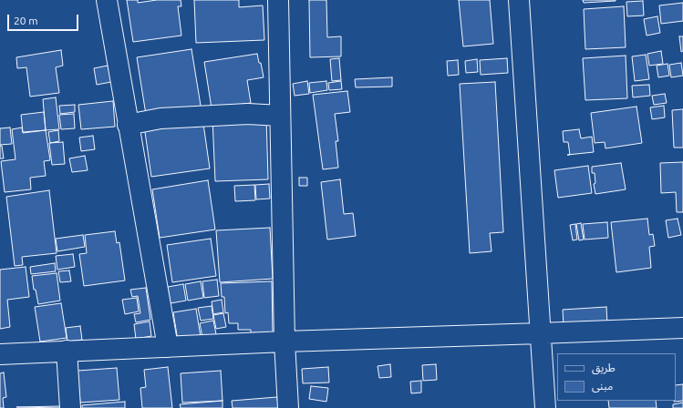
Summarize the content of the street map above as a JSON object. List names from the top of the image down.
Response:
{
  "legend": ["طريق", "مبنى"],
  "scale_bar": "20 m"
}
